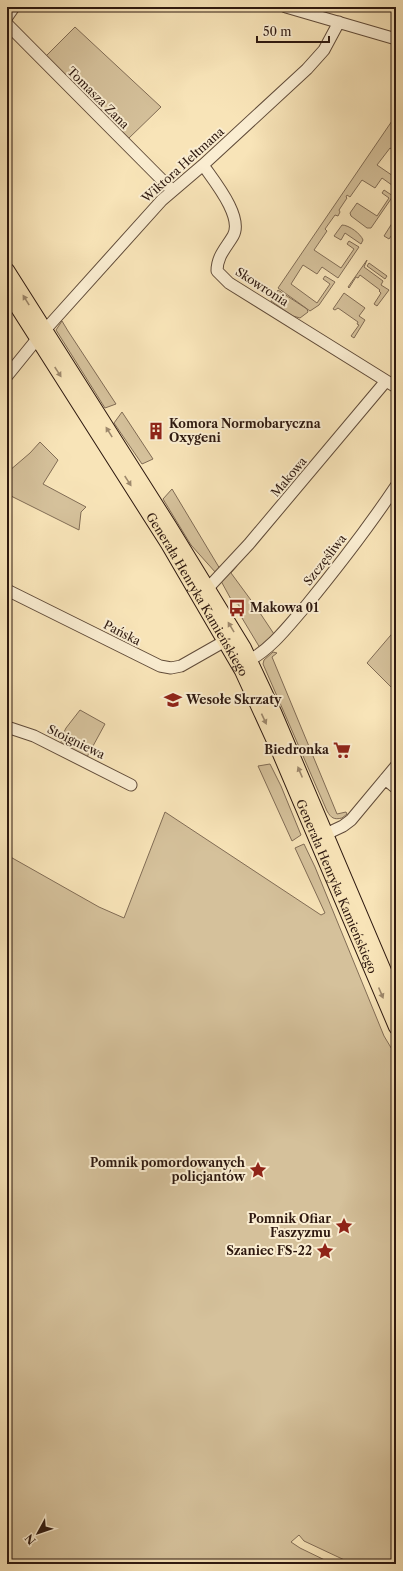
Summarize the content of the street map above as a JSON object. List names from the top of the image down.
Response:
{
  "streets": {
    "main road": ["Generała Henryka Kamieńskiego"],
    "street": [
      "Tomasza Zana",
      "Wiktora Heltmana",
      "Skowronia",
      "Makowa",
      "Szczęśliwa",
      "Pańska",
      "Stoigniewa"
    ]
  },
  "crossings": [
    ["Tomasza Zana", "Wiktora Heltmana"],
    ["Wiktora Heltmana", "Skowronia"],
    ["Wiktora Heltmana", "Generała Henryka Kamieńskiego"],
    ["Skowronia", "Makowa"],
    ["Makowa", "Generała Henryka Kamieńskiego"],
    ["Szczęśliwa", "Generała Henryka Kamieńskiego"],
    ["Generała Henryka Kamieńskiego", "Pańska"]
  ],
  "places": {
    "building": ["Komora Normobaryczna Oxygeni"],
    "bus stop": ["Makowa 01"],
    "school or university": ["Wesołe Skrzaty"],
    "supermarket": ["Biedronka"],
    "place": ["Pomnik pomordowanych policjantów", "Pomnik Ofiar Faszyzmu", "Szaniec FS-22"]
  },
  "scale_bar": "50 m",
  "north": "bottom left"
}
